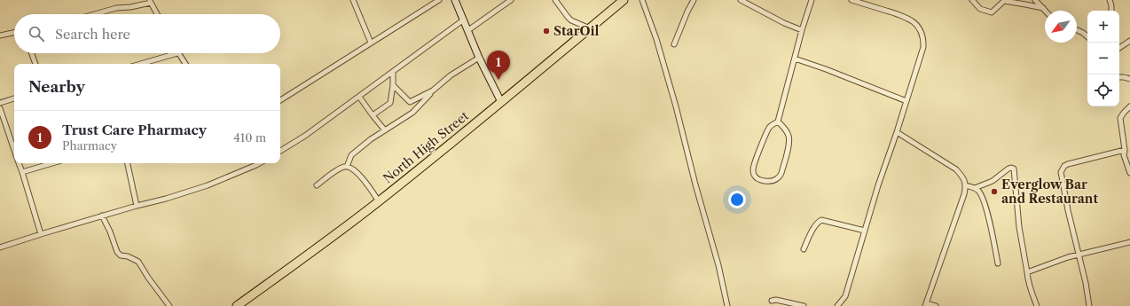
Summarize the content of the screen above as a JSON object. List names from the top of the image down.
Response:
{
  "streets": {
    "highway": ["North High Street"]
  },
  "places": ["StarOil", "Everglow Bar and Restaurant"],
  "north": "bottom left",
  "page": {
    "map_buttons": ["+", "−"],
    "search": "Search here",
    "pins": "1",
    "heading": "Nearby",
    "list": [
      {
        "mark": "1",
        "name": "Trust Care Pharmacy",
        "note": "Pharmacy",
        "value": "410 m"
      }
    ]
  }
}
